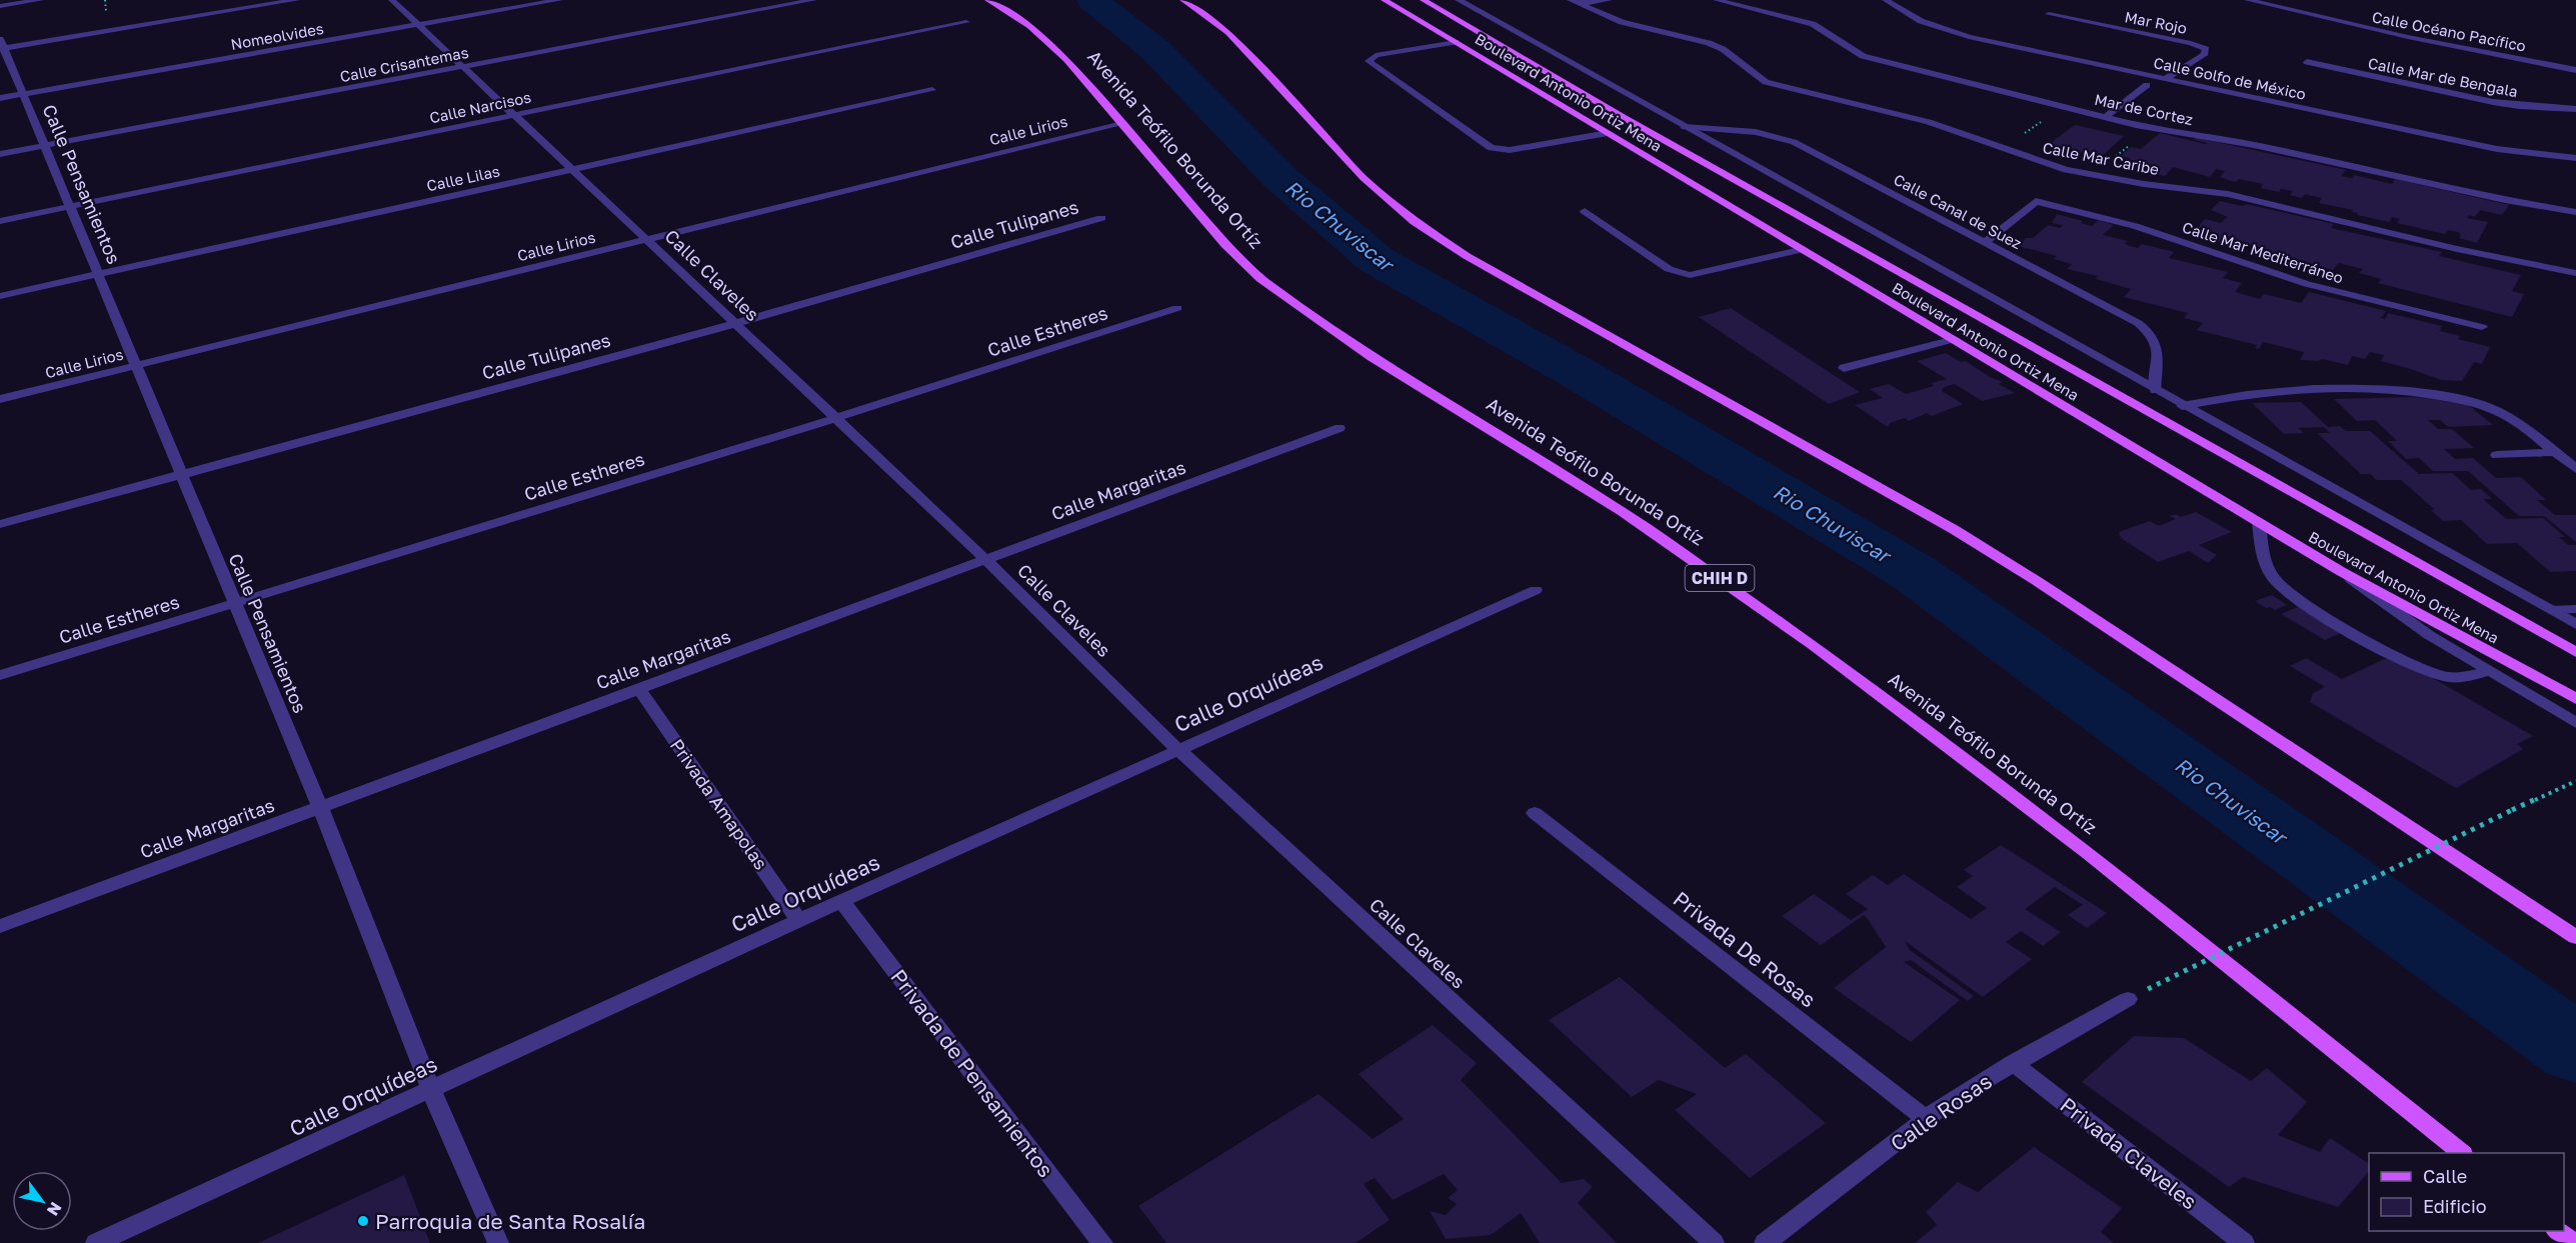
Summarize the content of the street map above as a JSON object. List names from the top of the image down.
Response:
{
  "streets": {
    "main road": ["Boulevard Antonio Ortiz Mena", "Avenida Teófilo Borunda Ortíz", "CHIH D"],
    "street": [
      "Mar Rojo",
      "Calle Océano Pacífico",
      "Nomeolvides",
      "Calle Crisantemas",
      "Calle Mar de Bengala",
      "Calle Golfo de México",
      "Calle Narcisos",
      "Mar de Cortez",
      "Calle Lirios",
      "Calle Mar Caribe",
      "Calle Lilas",
      "Calle Pensamientos",
      "Calle Canal de Suez",
      "Calle Tulipanes",
      "Calle Mar Mediterráneo",
      "Calle Claveles",
      "Calle Estheres",
      "Calle Margaritas",
      "Calle Orquídeas",
      "Privada Amapolas",
      "Privada De Rosas",
      "Privada de Pensamientos",
      "Calle Rosas",
      "Privada Claveles"
    ]
  },
  "crossings": [
    ["Mar Rojo", "Calle Golfo de México"],
    ["Nomeolvides", "Calle Pensamientos"],
    ["Nomeolvides", "Calle Claveles"],
    ["Calle Crisantemas", "Calle Pensamientos"],
    ["Calle Crisantemas", "Calle Claveles"],
    ["Boulevard Antonio Ortiz Mena", "Calle Canal de Suez"],
    ["Calle Narcisos", "Calle Pensamientos"],
    ["Calle Narcisos", "Calle Claveles"],
    ["Calle Lirios", "Avenida Teófilo Borunda Ortíz"],
    ["Calle Lirios", "Calle Pensamientos"],
    ["Calle Lirios", "Calle Claveles"],
    ["Calle Lilas", "Calle Pensamientos"],
    ["Calle Lilas", "Calle Claveles"],
    ["Calle Pensamientos", "Calle Tulipanes"],
    ["Calle Pensamientos", "Calle Estheres"],
    ["Calle Pensamientos", "Calle Margaritas"],
    ["Calle Pensamientos", "Calle Orquídeas"],
    ["Calle Canal de Suez", "Calle Mar Mediterráneo"],
    ["Calle Tulipanes", "Calle Claveles"],
    ["Calle Claveles", "Calle Estheres"],
    ["Calle Claveles", "Calle Margaritas"],
    ["Calle Claveles", "Calle Orquídeas"],
    ["Calle Margaritas", "Privada Amapolas"],
    ["Calle Orquídeas", "Privada Amapolas"],
    ["Calle Orquídeas", "Privada de Pensamientos"],
    ["Privada De Rosas", "Calle Rosas"],
    ["Calle Rosas", "Privada Claveles"]
  ],
  "water": ["Rio Chuviscar"],
  "places": ["Parroquia de Santa Rosalía"],
  "legend": ["Calle", "Edificio"],
  "north": "bottom right"
}
